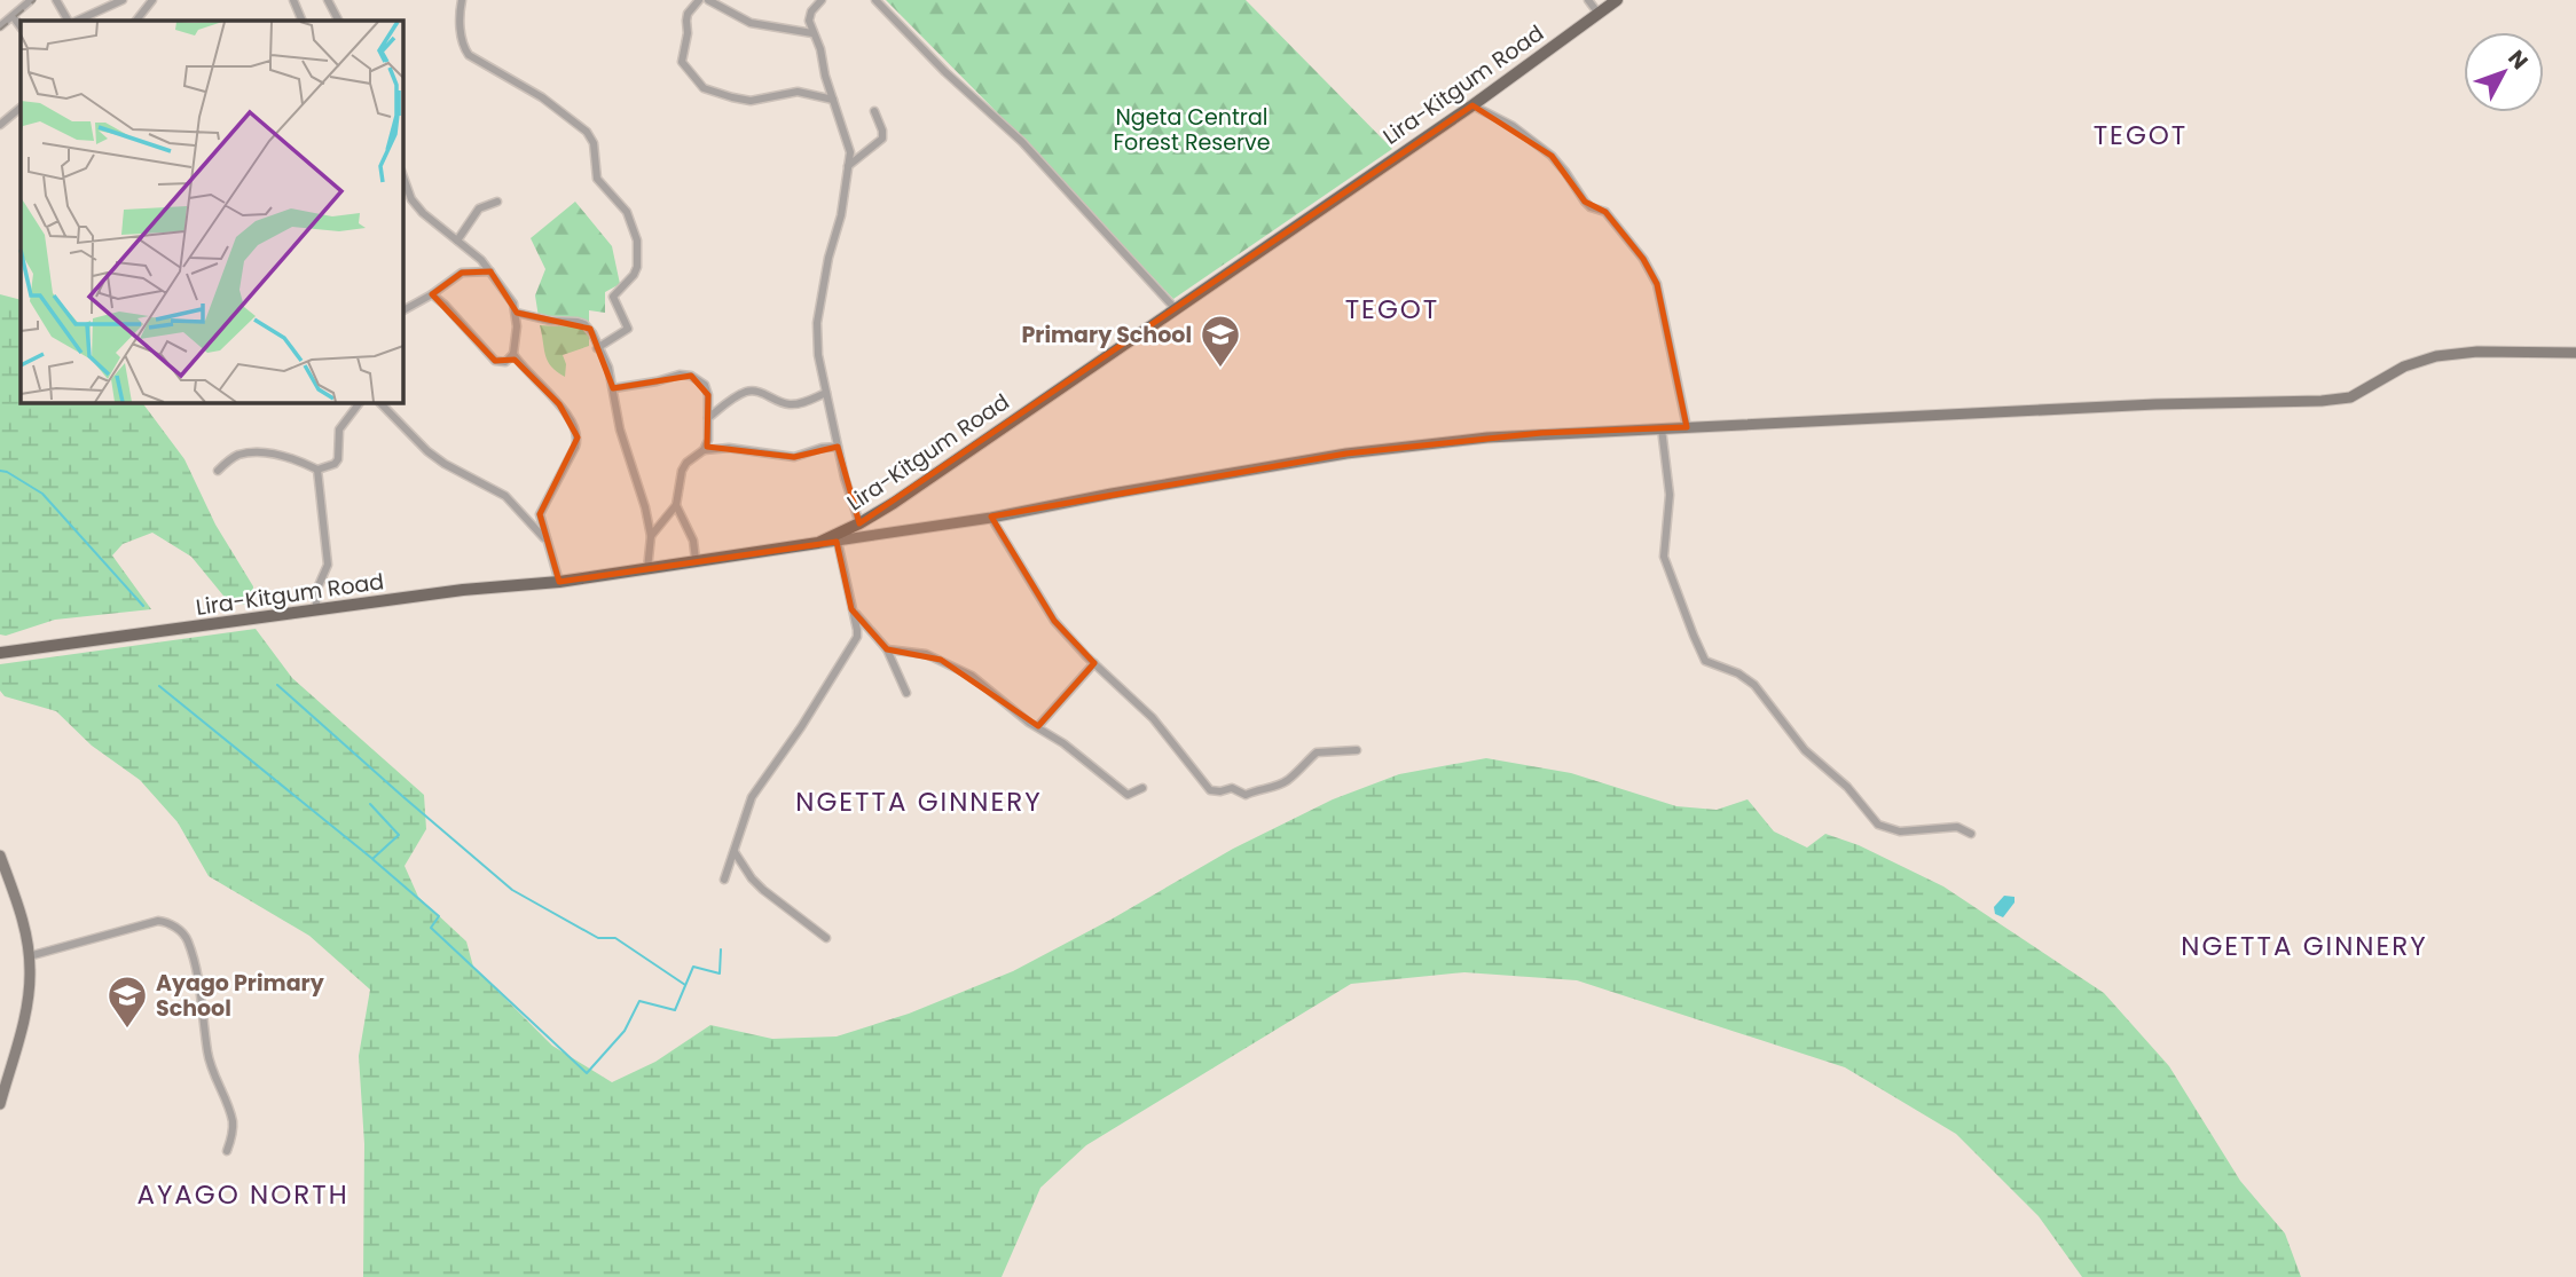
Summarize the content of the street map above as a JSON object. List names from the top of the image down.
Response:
{
  "streets": {
    "main road": ["Lira-Kitgum Road"]
  },
  "districts": [
    "TEGOT",
    "TEGOT",
    "NGETTA GINNERY",
    "NGETTA GINNERY",
    "AYAGO NORTH"
  ],
  "parks": ["Ngeta Central Forest Reserve"],
  "places": {
    "school or university": ["Primary School", "Ayago Primary School"]
  },
  "north": "top right"
}
